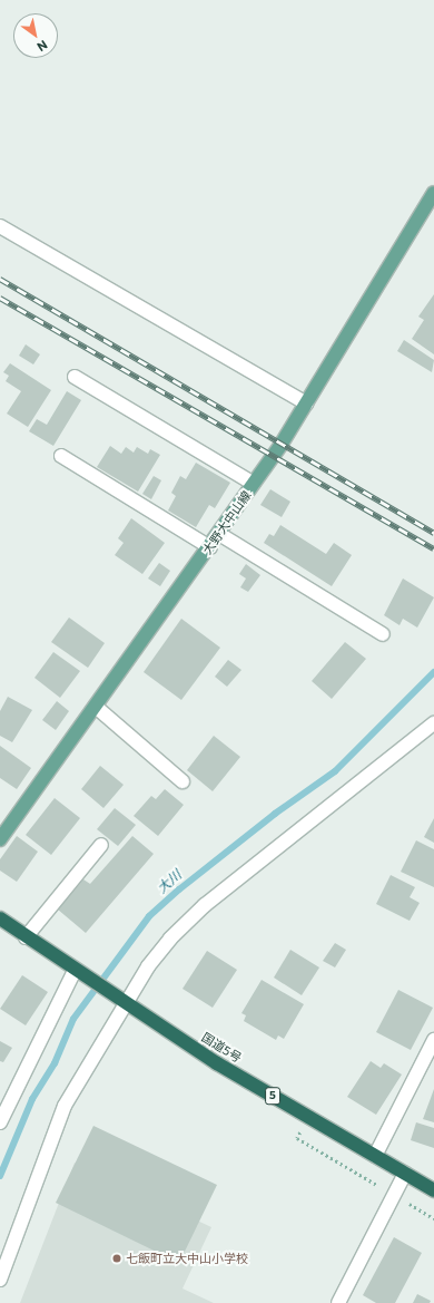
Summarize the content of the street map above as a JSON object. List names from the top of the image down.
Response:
{
  "streets": {
    "highway": ["国道5号", "5"],
    "main road": ["大野大中山線"]
  },
  "water": ["大川"],
  "places": ["七飯町立大中山小学校"],
  "north": "bottom right"
}
